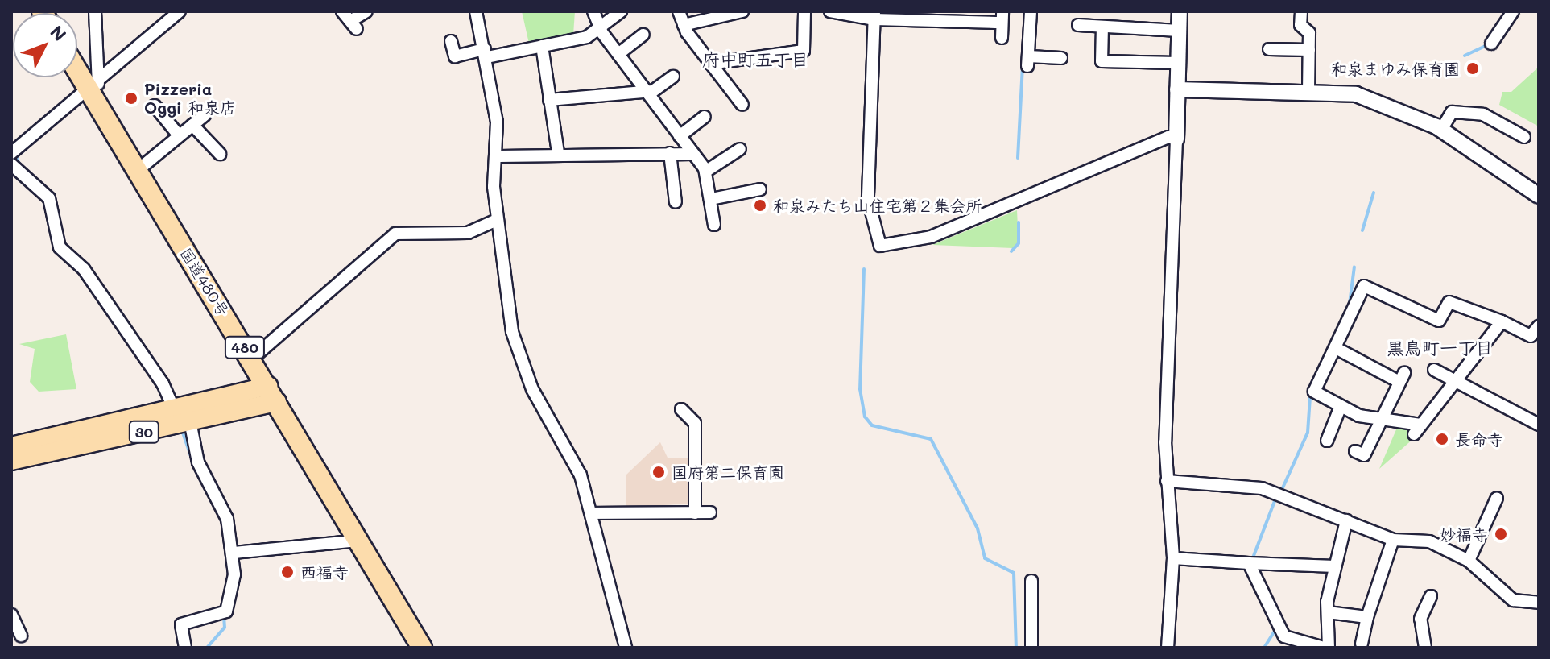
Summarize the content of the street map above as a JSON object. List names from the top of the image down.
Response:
{
  "streets": {
    "highway": ["国道480号", "480"],
    "main road": ["30"]
  },
  "crossings": [
    ["国道480号", "30"]
  ],
  "districts": ["府中町五丁目", "黒鳥町一丁目"],
  "places": [
    "和泉まゆみ保育園",
    "Pizzeria Oggi 和泉店",
    "和泉みたち山住宅第２集会所",
    "長命寺",
    "国府第二保育園",
    "妙福寺",
    "西福寺"
  ],
  "north": "top right"
}
